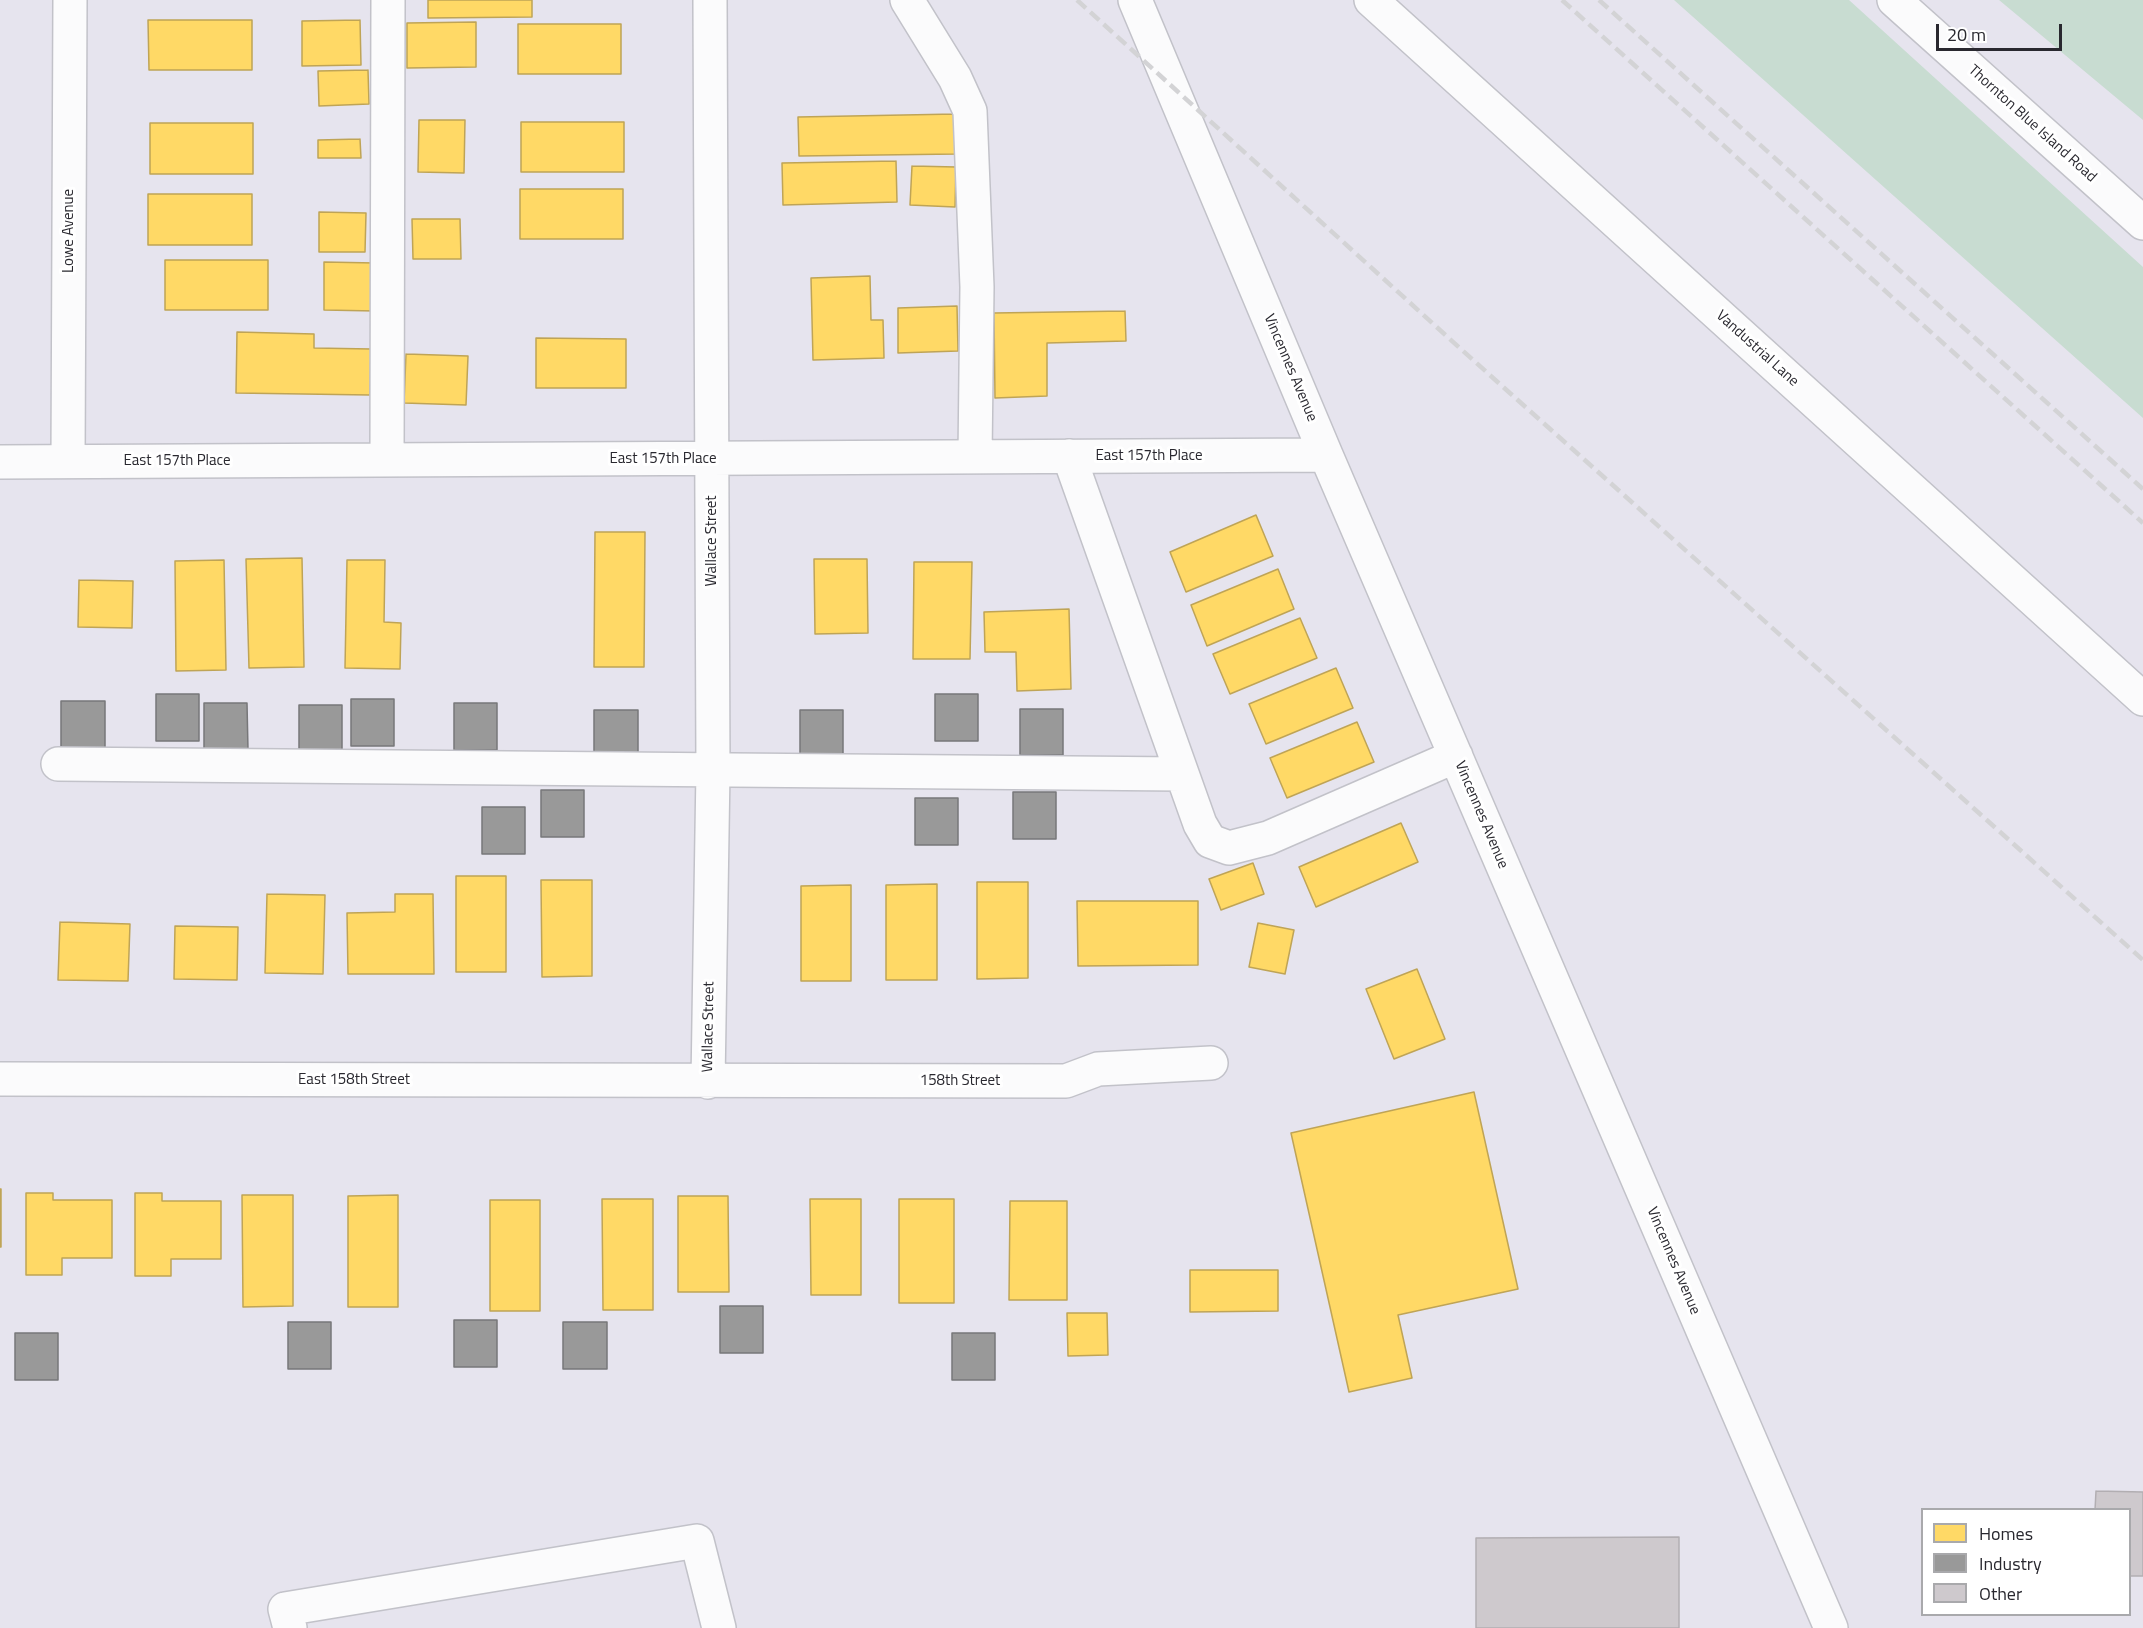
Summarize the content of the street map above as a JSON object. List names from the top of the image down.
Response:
{
  "streets": {
    "street": [
      "Thornton Blue Island Road",
      "Lowe Avenue",
      "Vandustrial Lane",
      "Vincennes Avenue",
      "East 157th Place",
      "Wallace Street",
      "East 158th Street",
      "158th Street"
    ]
  },
  "crossings": [
    ["Lowe Avenue", "East 157th Place"],
    ["Vincennes Avenue", "East 157th Place"],
    ["East 157th Place", "Wallace Street"],
    ["Wallace Street", "East 158th Street"],
    ["Wallace Street", "158th Street"],
    ["East 158th Street", "158th Street"]
  ],
  "legend": ["Homes", "Industry", "Other"],
  "scale_bar": "20 m"
}
